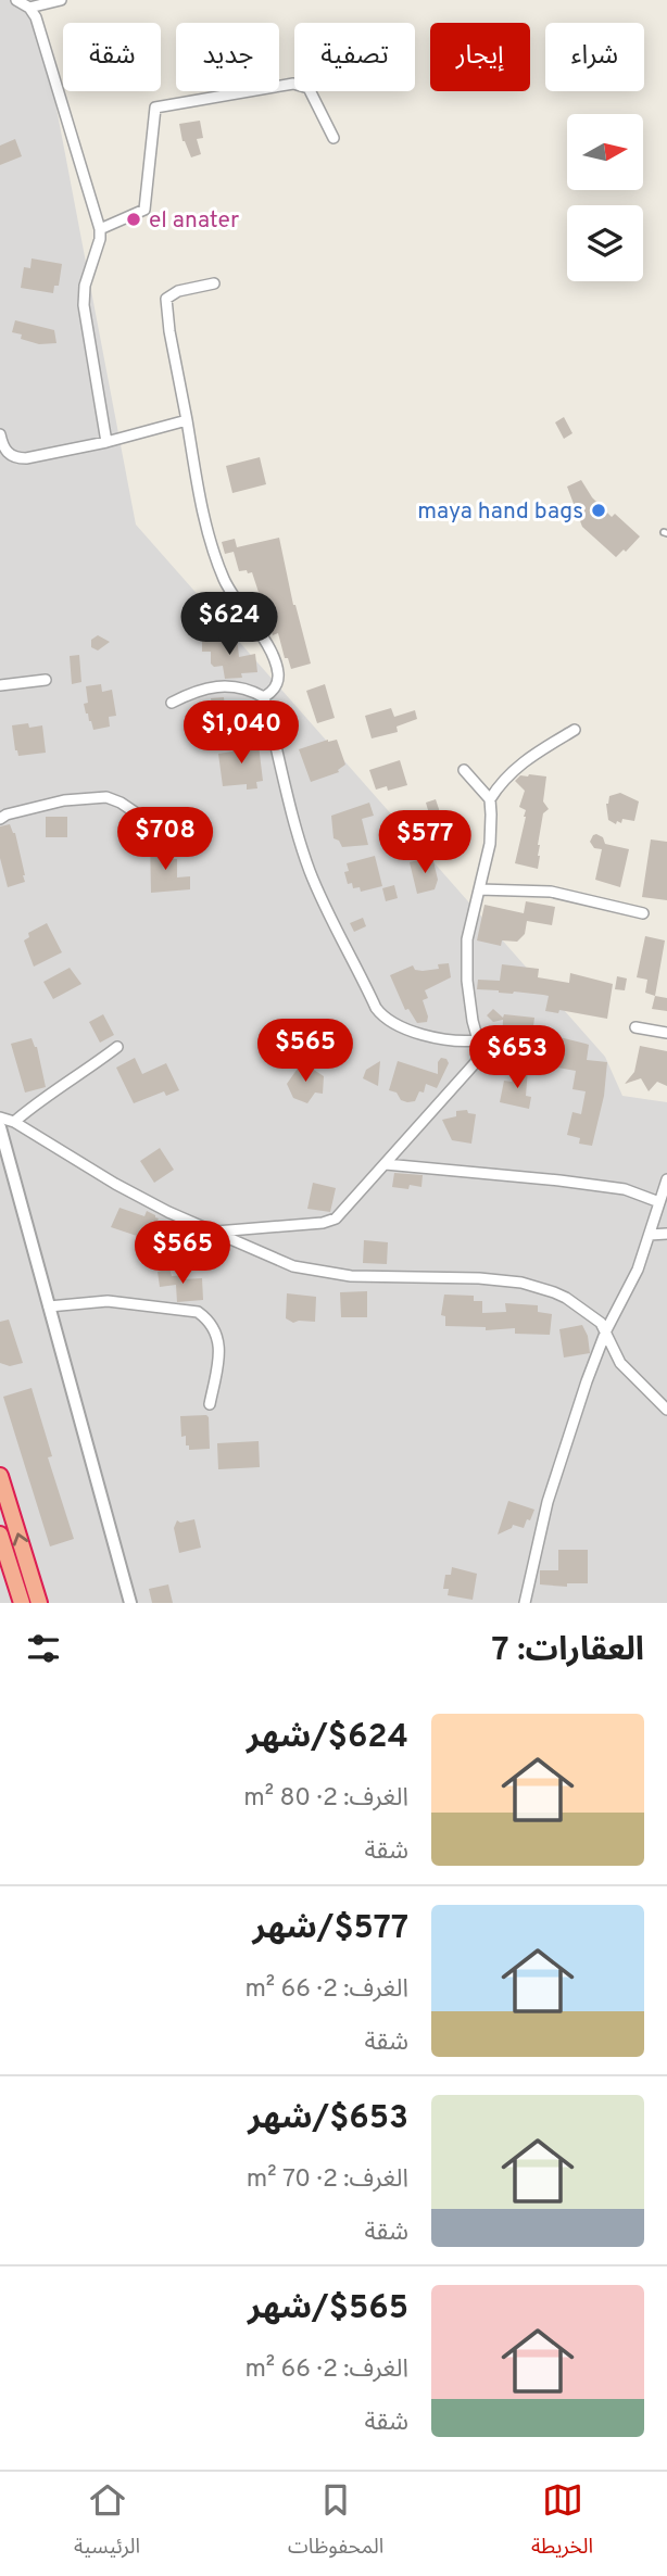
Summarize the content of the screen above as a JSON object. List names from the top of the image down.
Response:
{
  "places": ["el anater", "maya hand bags"],
  "north": "right",
  "page": {
    "chip": [
      "شراء",
      "إيجار",
      "تصفية",
      "جديد",
      "شقة"
    ],
    "price": [
      "$624",
      "$1,040",
      "$708",
      "$577",
      "$565",
      "$653",
      "$565"
    ],
    "heading": "العقارات: 7",
    "list": [
      {
        "name": "$624/شهر",
        "note": "الغرف: 2 · 80 m² · شقة"
      },
      {
        "name": "$577/شهر",
        "note": "الغرف: 2 · 66 m² · شقة"
      },
      {
        "name": "$653/شهر",
        "note": "الغرف: 2 · 70 m² · شقة"
      },
      {
        "name": "$565/شهر",
        "note": "الغرف: 2 · 66 m² · شقة"
      }
    ],
    "tabs": ["الخريطة", "المحفوظات", "الرئيسية"]
  }
}
